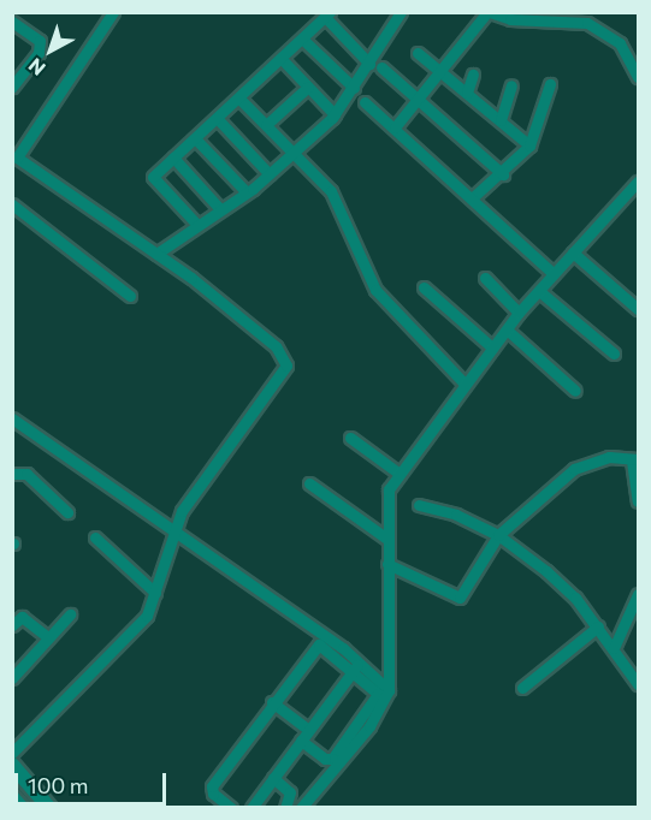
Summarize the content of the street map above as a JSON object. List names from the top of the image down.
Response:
{
  "scale_bar": "100 m",
  "north": "bottom left"
}
